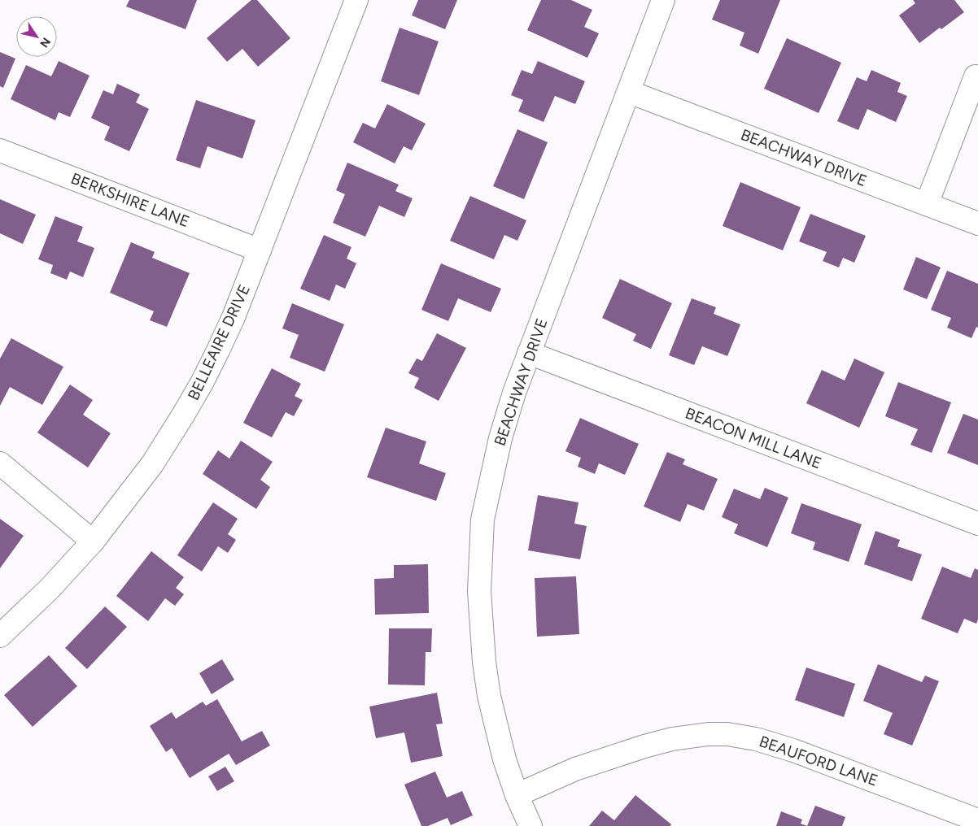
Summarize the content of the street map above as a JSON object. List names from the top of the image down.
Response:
{
  "streets": {
    "street": [
      "BEACHWAY DRIVE",
      "BERKSHIRE LANE",
      "BELLEAIRE DRIVE",
      "BEACON MILL LANE",
      "BEAUFORD LANE"
    ]
  },
  "crossings": [
    ["BEACHWAY DRIVE", "BEACON MILL LANE"],
    ["BEACHWAY DRIVE", "BEAUFORD LANE"],
    ["BERKSHIRE LANE", "BELLEAIRE DRIVE"]
  ],
  "north": "bottom right"
}
